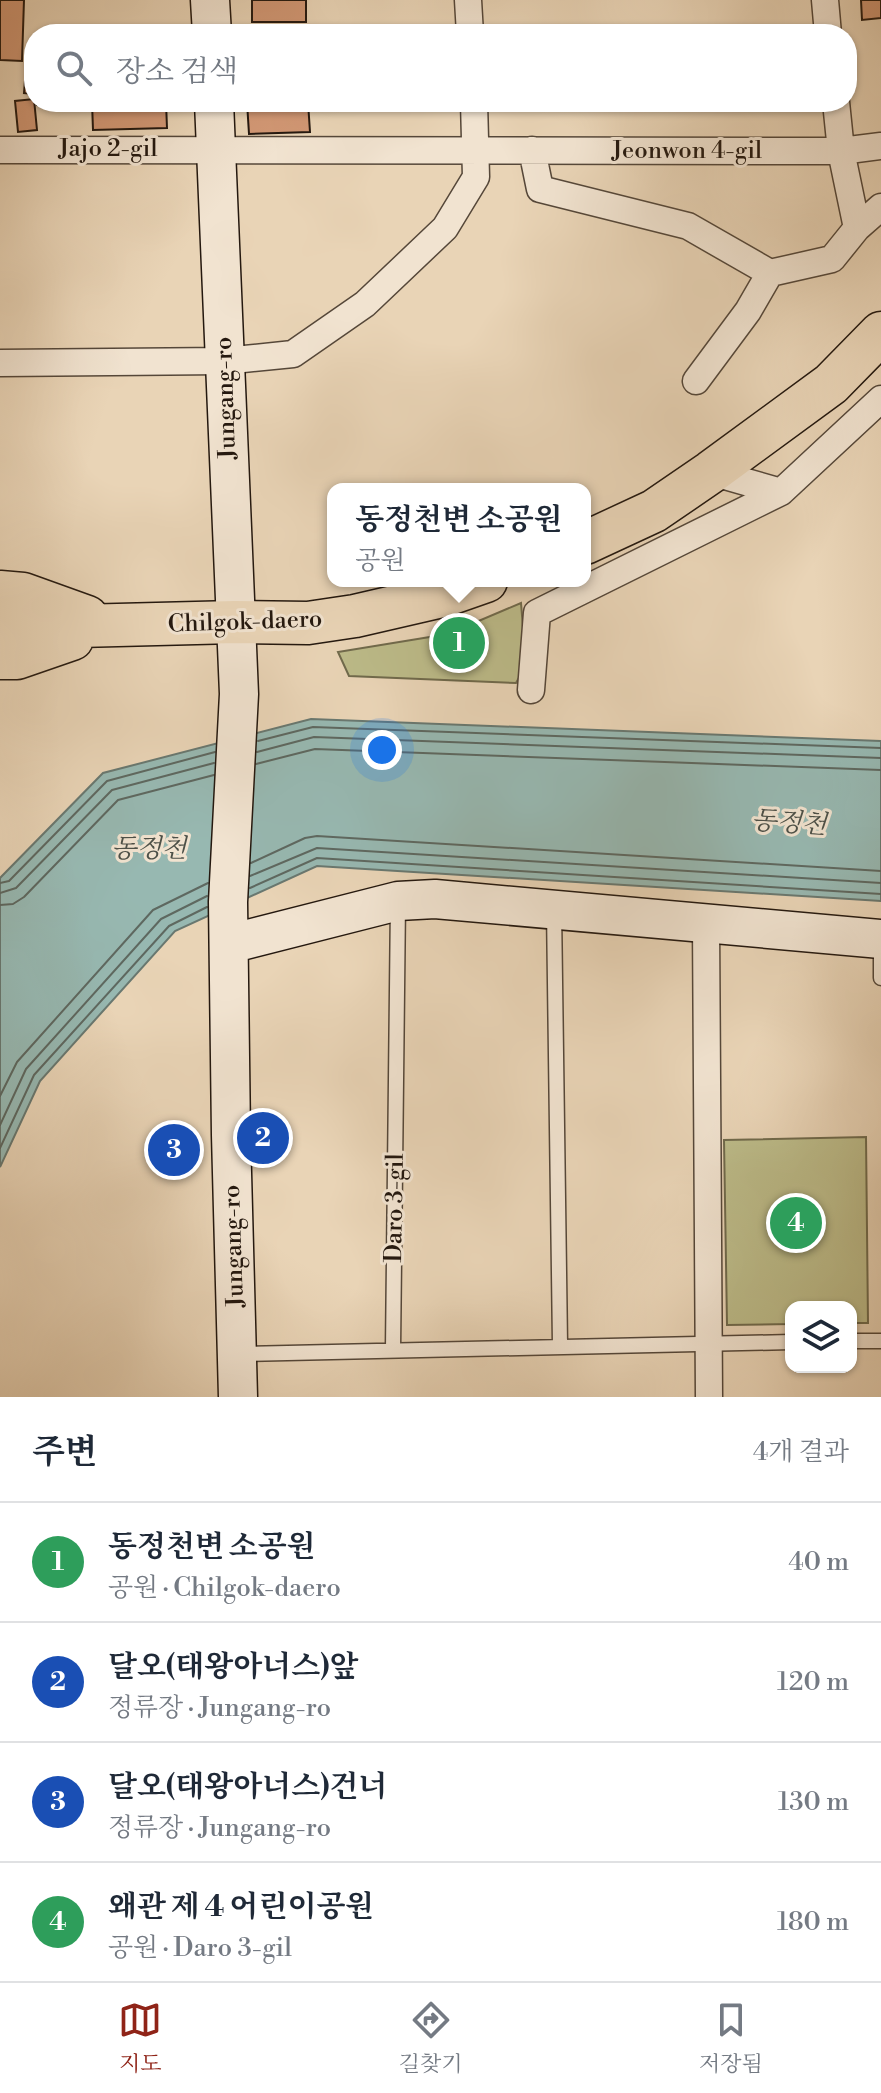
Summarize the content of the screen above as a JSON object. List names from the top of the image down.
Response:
{
  "streets": {
    "main road": ["Chilgok-daero"],
    "street": ["Jajo 2-gil", "Jeonwon 4-gil", "Jungang-ro"],
    "lane": ["Daro 3-gil"]
  },
  "crossings": [
    ["Jajo 2-gil", "Jeonwon 4-gil"],
    ["Jajo 2-gil", "Jungang-ro"],
    ["Jeonwon 4-gil", "Jungang-ro"],
    ["Jungang-ro", "Chilgok-daero"]
  ],
  "water": ["동정천"],
  "page": {
    "search": "장소 검색",
    "popup": ["동정천변 소공원", "공원"],
    "pins": [
      "1",
      "2",
      "3",
      "4"
    ],
    "heading": ["주변", "4개 결과"],
    "list": [
      {
        "mark": "1",
        "name": "동정천변 소공원",
        "note": "공원 · Chilgok-daero",
        "value": "40 m"
      },
      {
        "mark": "2",
        "name": "달오(태왕아너스)앞",
        "note": "정류장 · Jungang-ro",
        "value": "120 m"
      },
      {
        "mark": "3",
        "name": "달오(태왕아너스)건너",
        "note": "정류장 · Jungang-ro",
        "value": "130 m"
      },
      {
        "mark": "4",
        "name": "왜관 제 4 어린이공원",
        "note": "공원 · Daro 3-gil",
        "value": "180 m"
      }
    ],
    "nav": ["지도", "길찾기", "저장됨"]
  }
}
